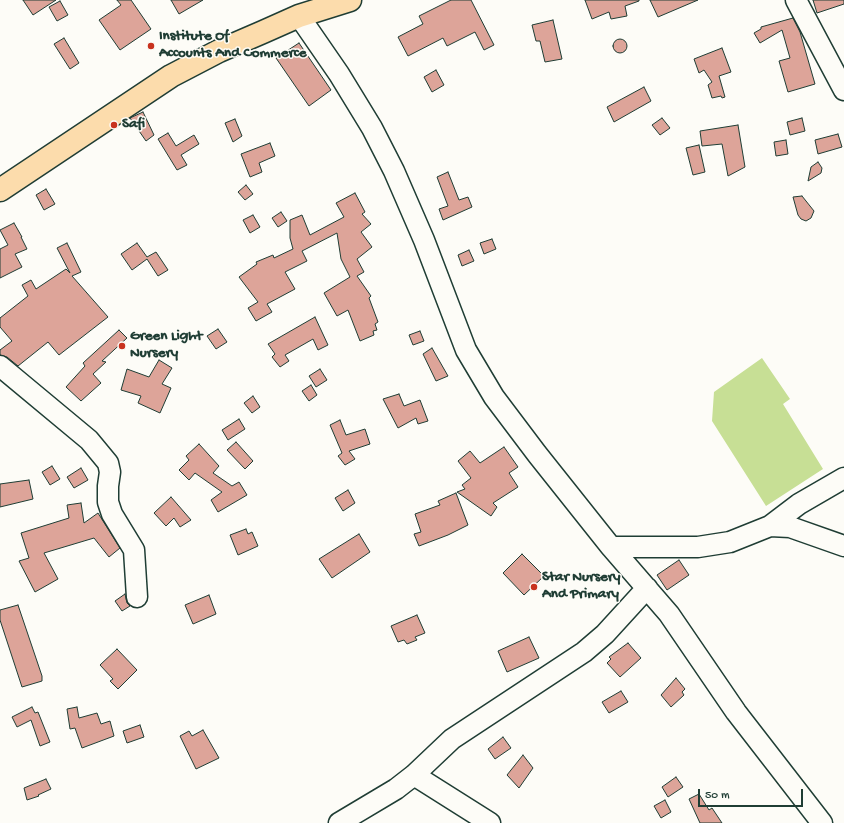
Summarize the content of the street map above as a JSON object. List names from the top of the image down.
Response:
{
  "places": [
    "Institute Of Accounts And Commerce",
    "Safi",
    "Green Light Nursery",
    "Star Nursery And Primary"
  ],
  "scale_bar": "50 m"
}
